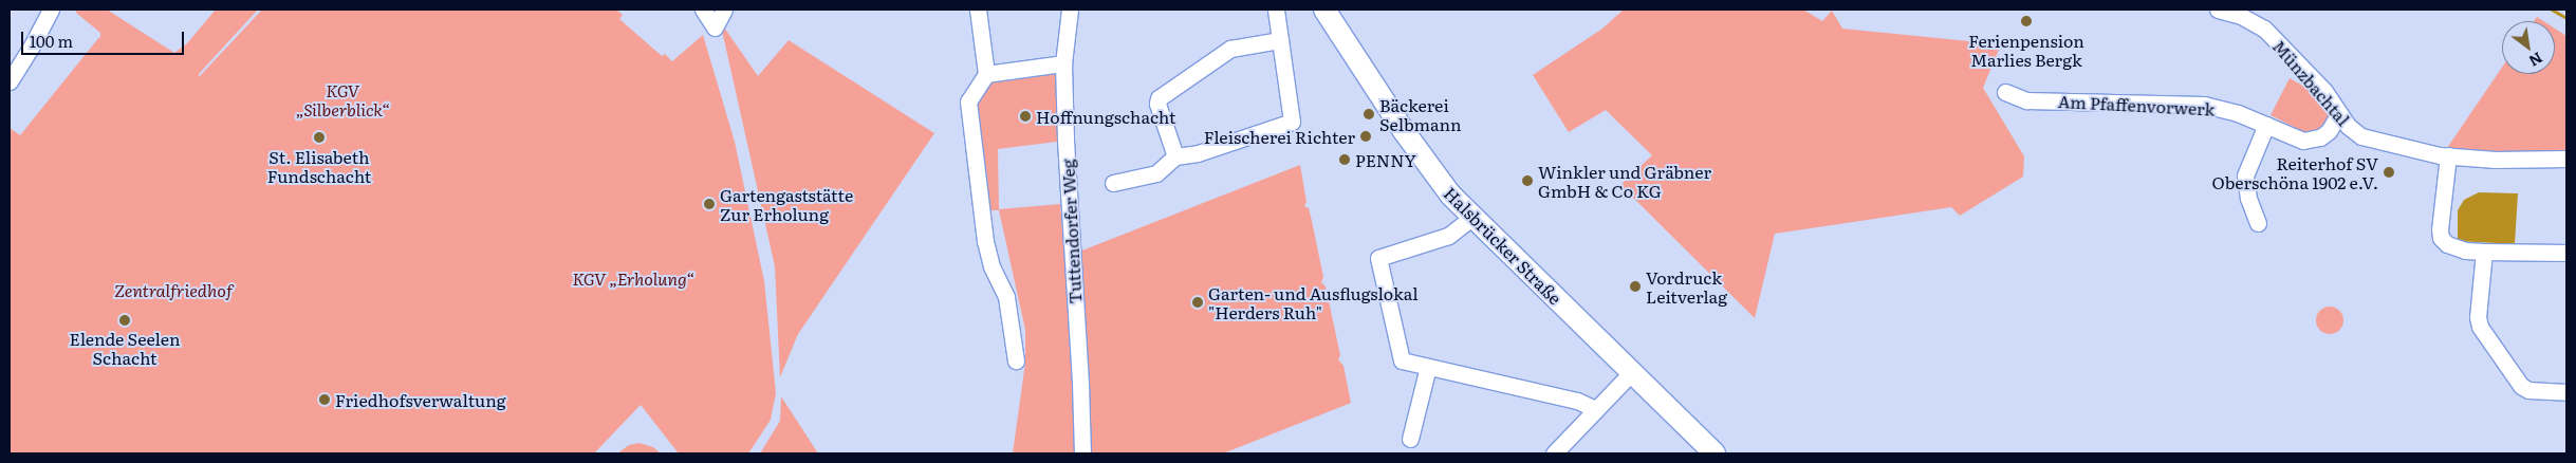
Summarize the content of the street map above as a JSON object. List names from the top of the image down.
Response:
{
  "streets": {
    "main road": ["Halsbrücker Straße"],
    "street": ["Münzbachtal", "Am Pfaffenvorwerk", "Tuttendorfer Weg"]
  },
  "crossings": [
    ["Münzbachtal", "Am Pfaffenvorwerk"]
  ],
  "parks": ["KGV „Silberblick“", "KGV „Erholung“", "Zentralfriedhof"],
  "places": [
    "Ferienpension Marlies Bergk",
    "Bäckerei Selbmann",
    "Hoffnungschacht",
    "Fleischerei Richter",
    "St. Elisabeth Fundschacht",
    "PENNY",
    "Reiterhof SV Oberschöna 1902 e.V.",
    "Winkler und Gräbner GmbH & Co KG",
    "Gartengaststätte Zur Erholung",
    "Vordruck Leitverlag",
    "Garten- und Ausflugslokal \"Herders Ruh\"",
    "Elende Seelen Schacht",
    "Friedhofsverwaltung"
  ],
  "scale_bar": "100 m",
  "north": "bottom right"
}
